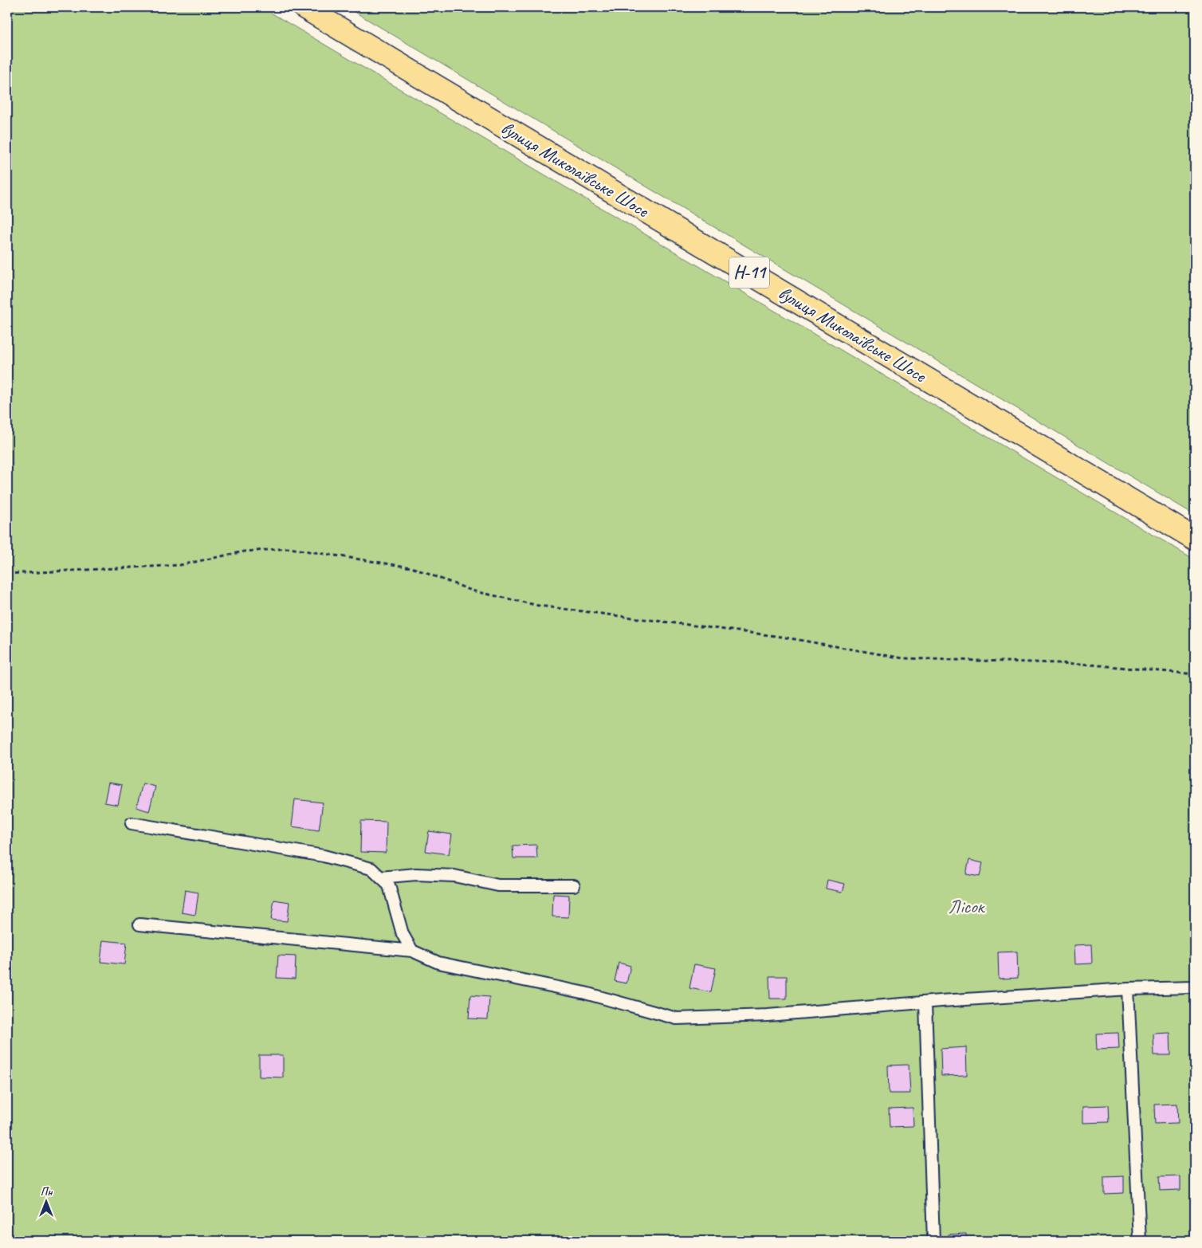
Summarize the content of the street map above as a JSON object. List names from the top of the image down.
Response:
{
  "streets": {
    "main road": ["вулиця Миколаївське Шосе", "Н-11"]
  },
  "parks": ["Лісок"],
  "north": "top"
}
